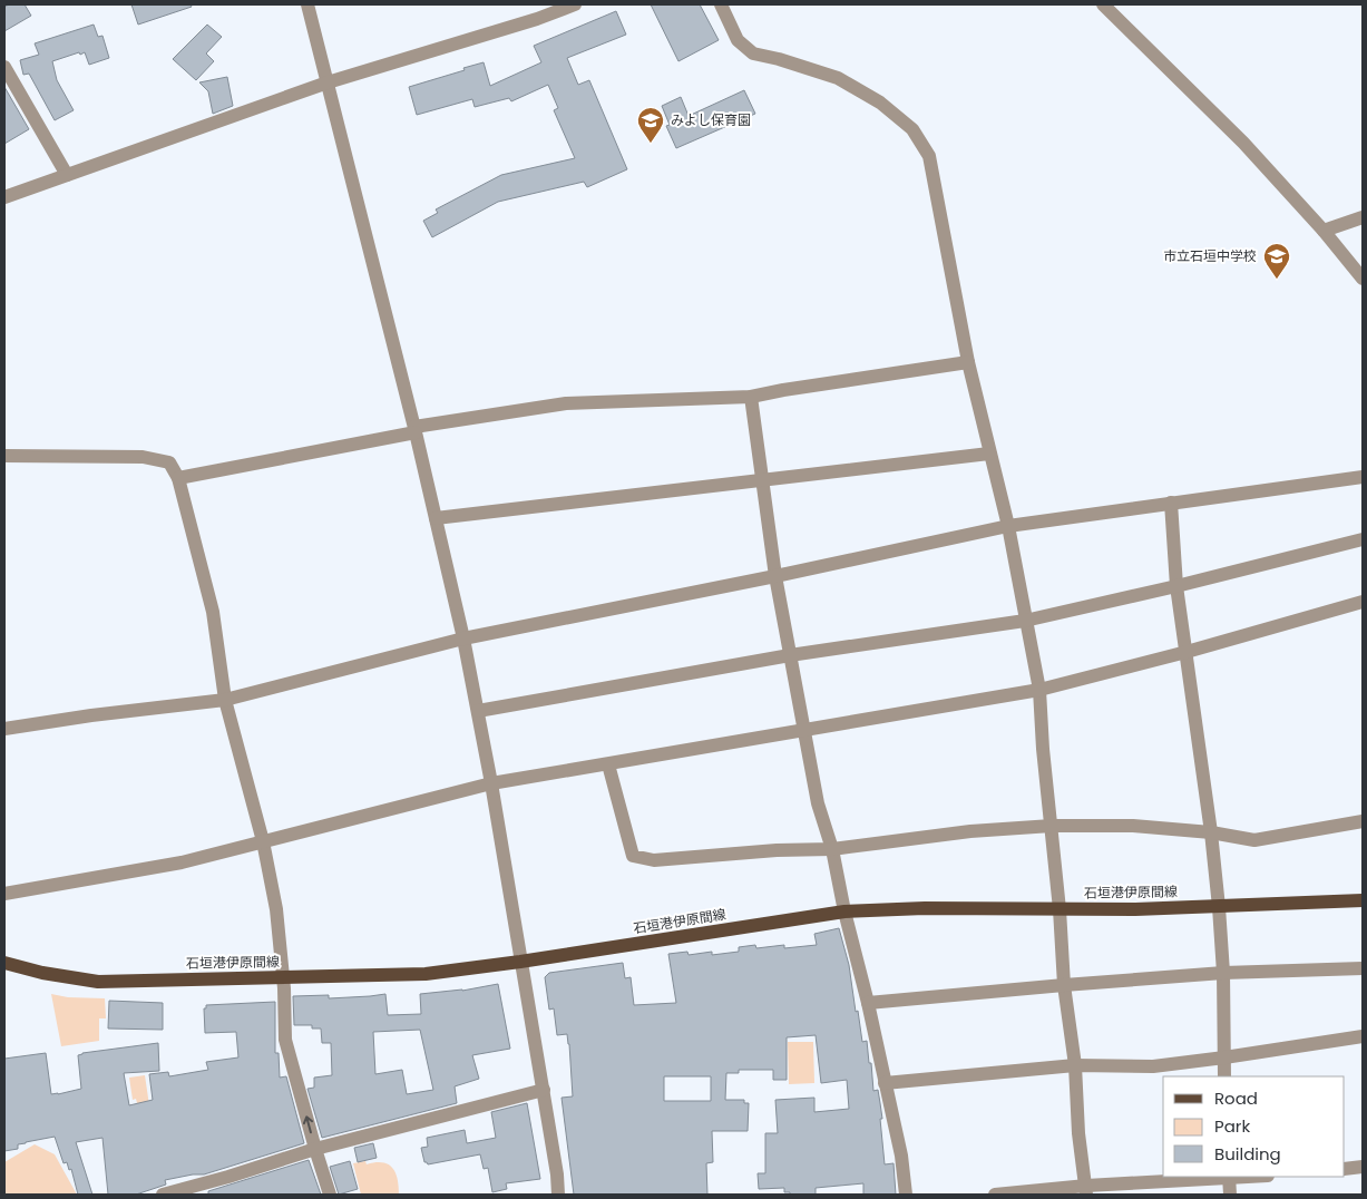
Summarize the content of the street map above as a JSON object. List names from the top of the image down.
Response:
{
  "streets": {
    "main road": ["石垣港伊原間線"]
  },
  "places": {
    "school or university": ["みよし保育園", "市立石垣中学校"]
  },
  "legend": ["Road", "Park", "Building"]
}
